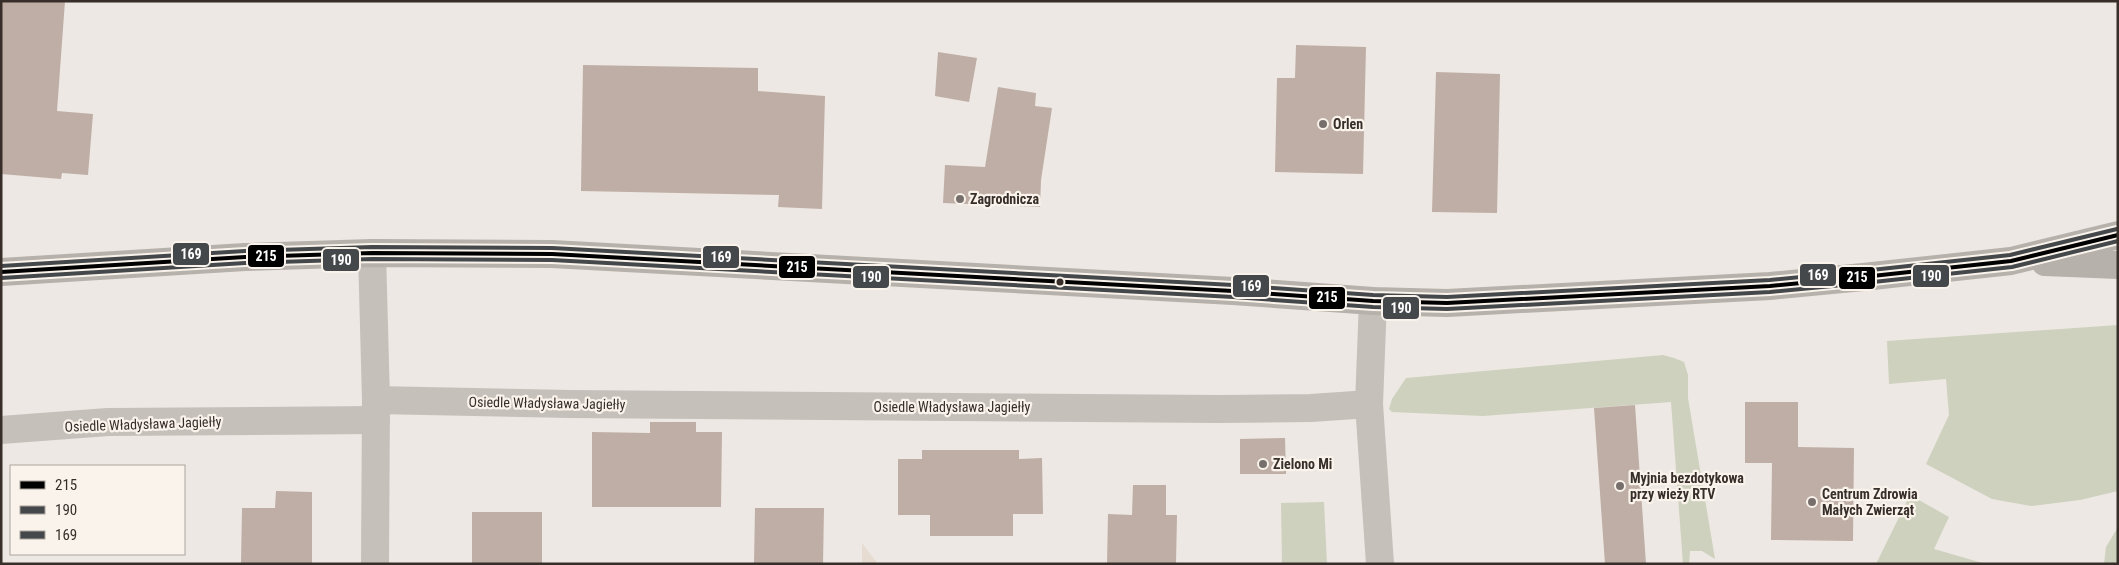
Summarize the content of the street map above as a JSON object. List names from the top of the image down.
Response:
{
  "streets": {
    "street": ["Osiedle Władysława Jagiełły"]
  },
  "places": [
    "Orlen",
    "Zagrodnicza",
    "Zielono Mi",
    "Myjnia bezdotykowa przy wieży RTV",
    "Centrum Zdrowia Małych Zwierząt"
  ],
  "lines": ["transit line 169", "transit line 215", "transit line 190"],
  "legend": ["215", "190", "169"]
}
